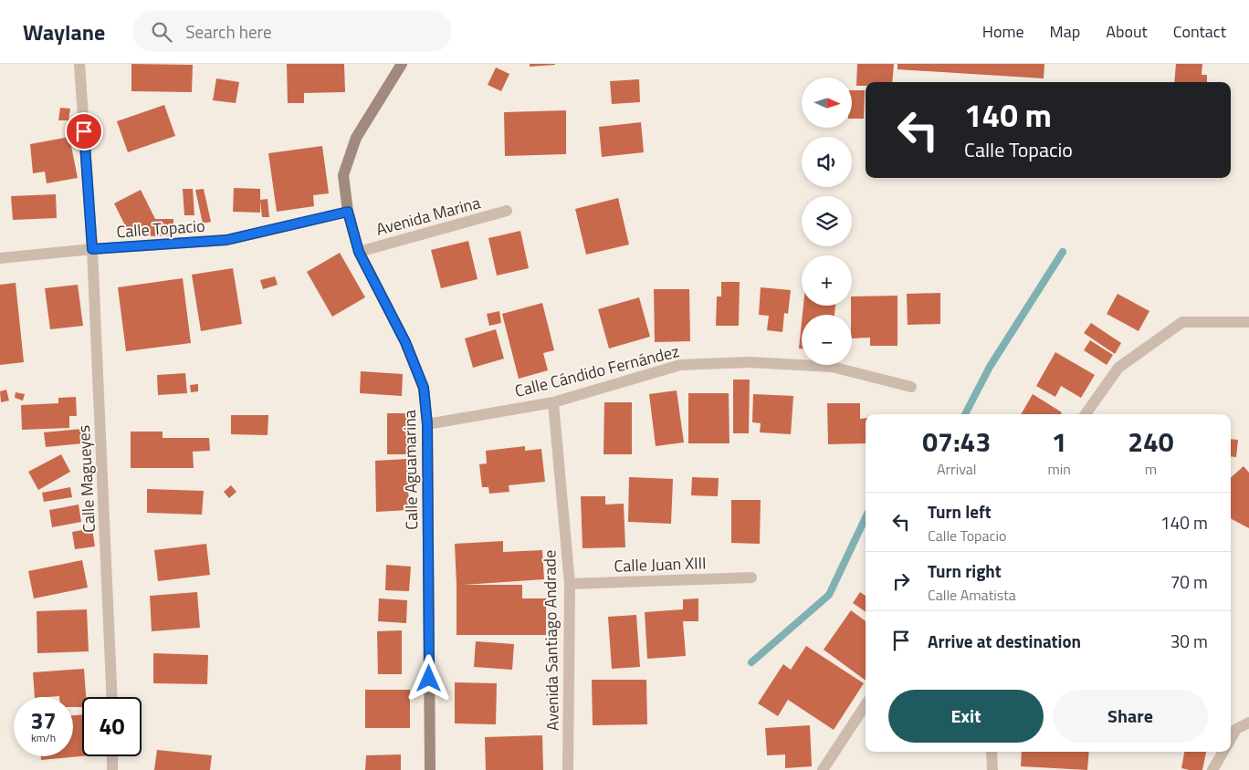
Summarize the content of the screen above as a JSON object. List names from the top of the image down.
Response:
{
  "streets": {
    "street": [
      "Avenida Marina",
      "Calle Topacio",
      "Calle Cándido Fernández",
      "Calle Aguamarina",
      "Calle Magueyes",
      "Calle Juan XIII",
      "Avenida Santiago Andrade"
    ]
  },
  "crossings": [
    ["Avenida Marina", "Calle Aguamarina"],
    ["Calle Topacio", "Calle Aguamarina"],
    ["Calle Topacio", "Calle Magueyes"],
    ["Calle Cándido Fernández", "Calle Aguamarina"],
    ["Calle Cándido Fernández", "Avenida Santiago Andrade"],
    ["Calle Juan XIII", "Avenida Santiago Andrade"]
  ],
  "north": "right",
  "page": {
    "header": "Waylane",
    "search": "Search here",
    "nav": [
      "Home",
      "Map",
      "About",
      "Contact"
    ],
    "map_buttons": ["+", "−"],
    "turn": ["140 m", "Calle Topacio"],
    "eta": [
      "07:43",
      "Arrival",
      "1",
      "min",
      "240",
      "m"
    ],
    "list": [
      {
        "name": "Turn left",
        "note": "Calle Topacio",
        "value": "140 m"
      },
      {
        "name": "Turn right",
        "note": "Calle Amatista",
        "value": "70 m"
      },
      {
        "name": "Arrive at destination",
        "value": "30 m"
      }
    ],
    "buttons": ["Exit", "Share"],
    "speed": "37 km/h",
    "limit": "40"
  }
}
